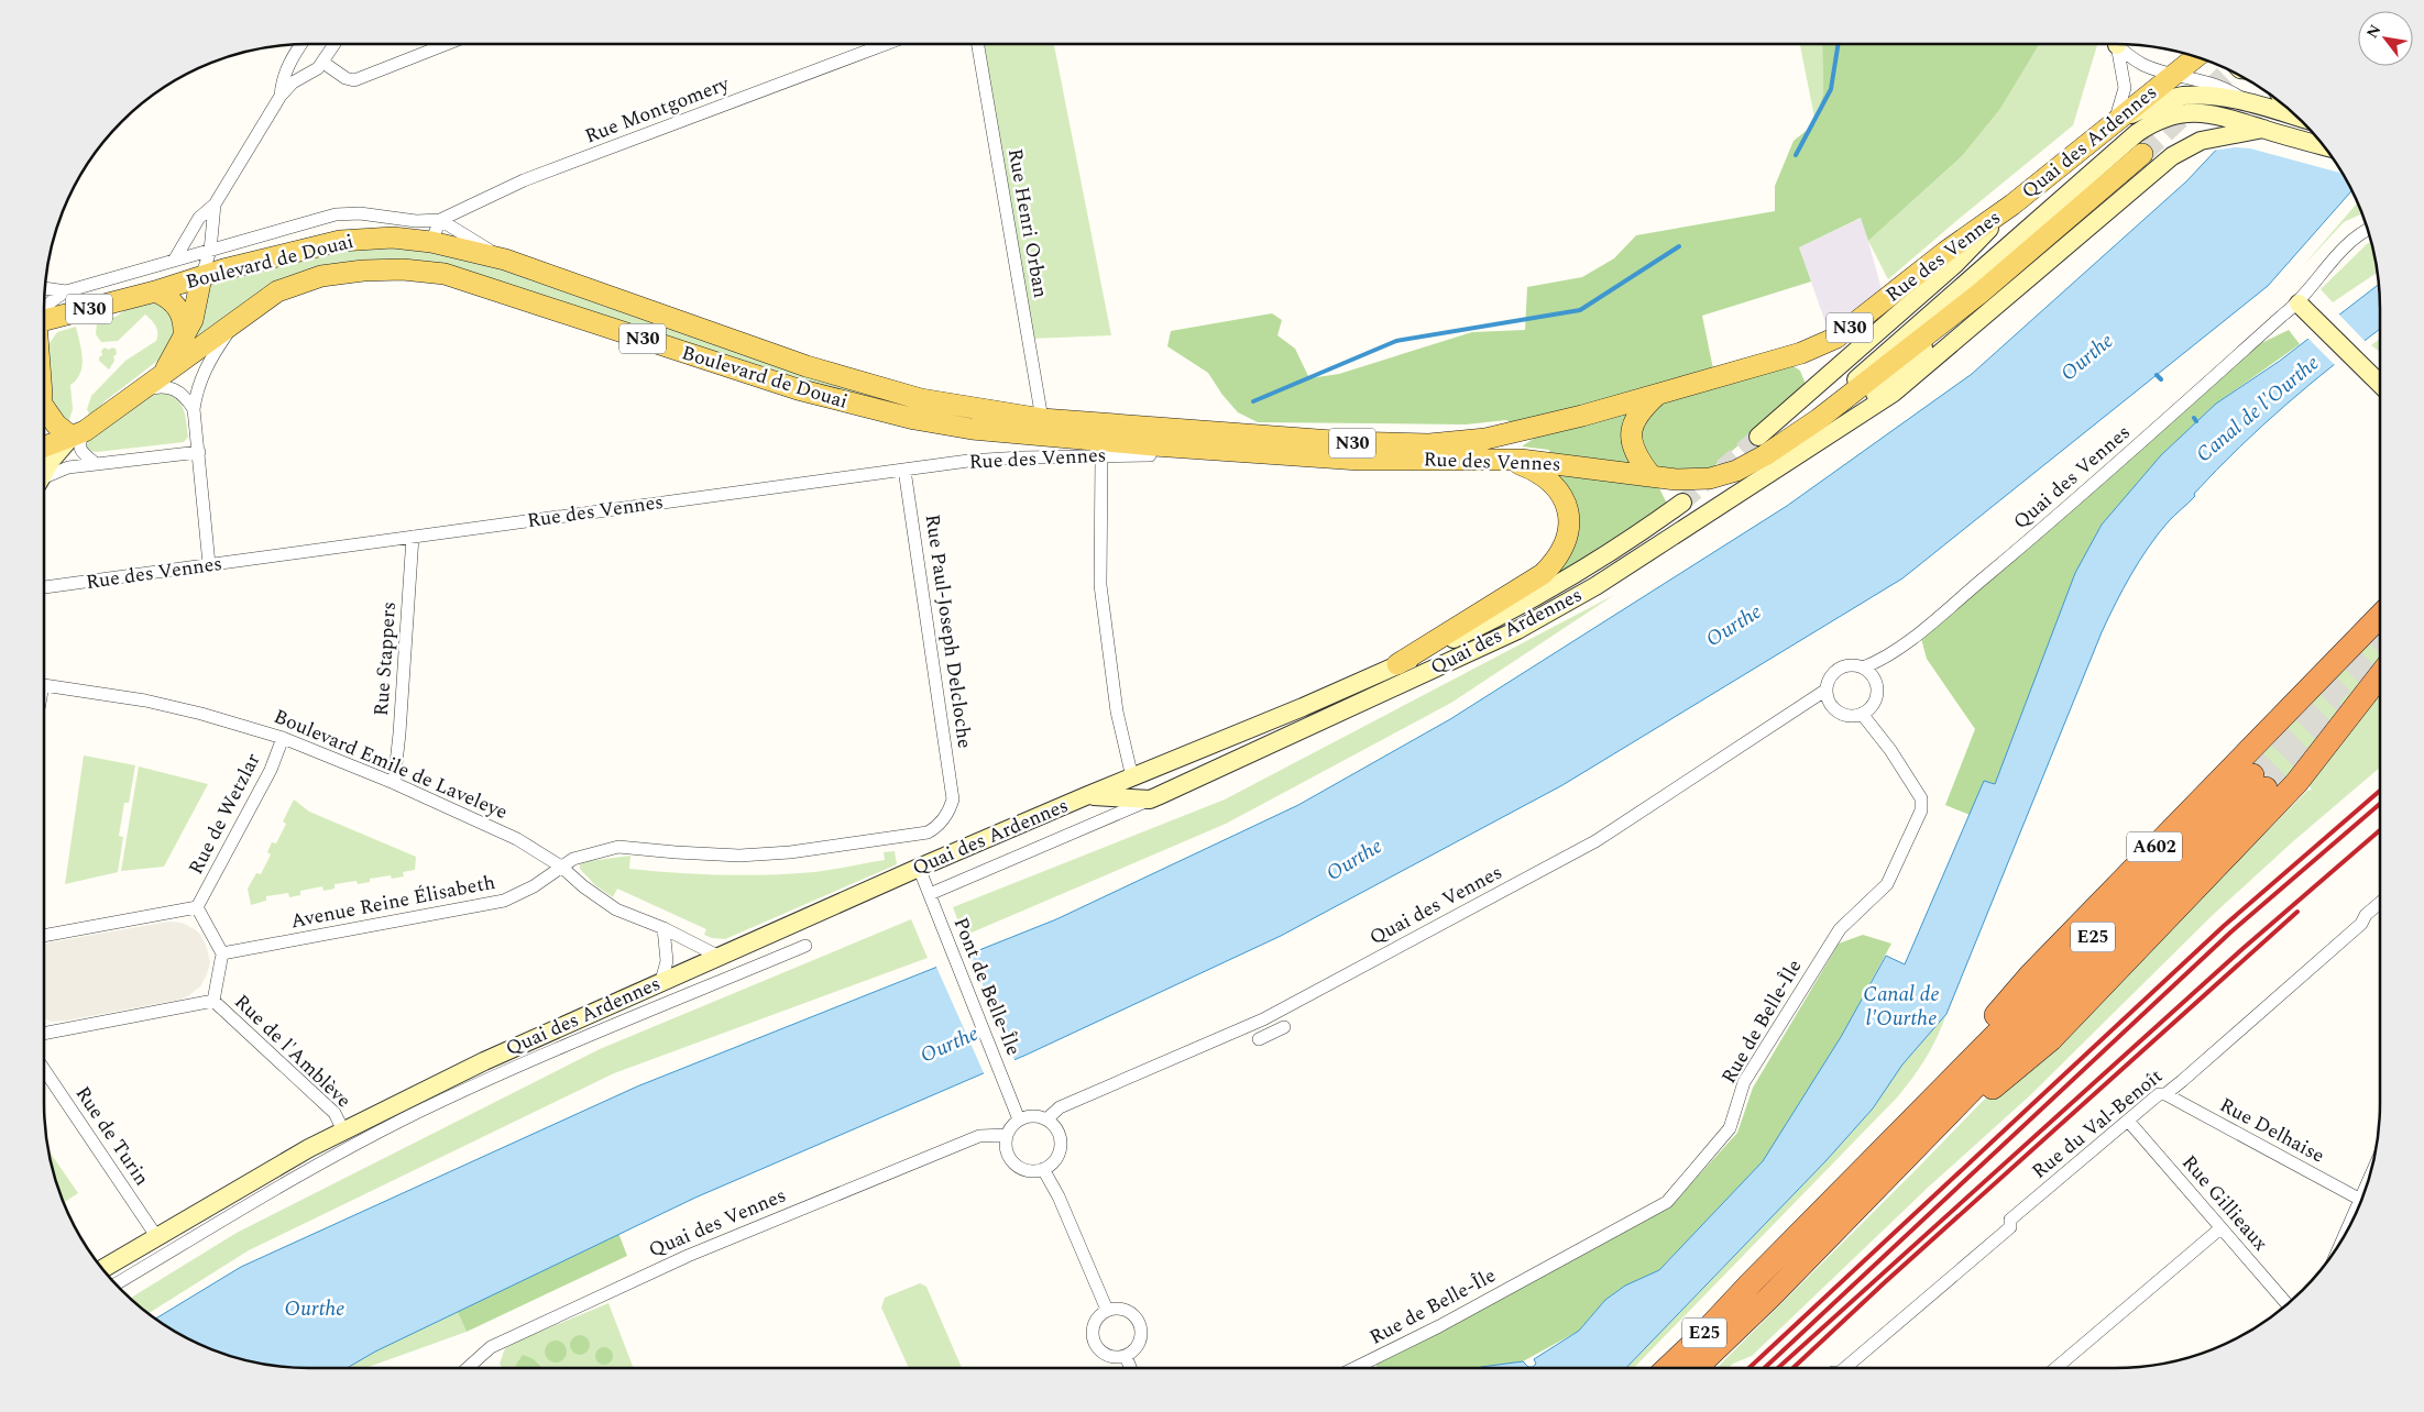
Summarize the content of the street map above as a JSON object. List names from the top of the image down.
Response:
{
  "streets": {
    "highway": ["A602", "E25"],
    "main road": [
      "Quai des Ardennes",
      "Rue des Vennes",
      "Boulevard de Douai",
      "N30"
    ],
    "street": [
      "Rue Montgomery",
      "Rue Henri Orban",
      "Quai des Vennes",
      "Rue Paul-Joseph Delcloche",
      "Rue Stappers",
      "Boulevard Emile de Laveleye",
      "Rue de Wetzlar",
      "Avenue Reine Élisabeth",
      "Pont de Belle-Île",
      "Rue de Belle-Île",
      "Rue de l'Amblève",
      "Rue du Val-Benoît",
      "Rue Delhaise",
      "Rue de Turin",
      "Rue Gillieaux"
    ]
  },
  "crossings": [
    ["Rue Montgomery", "Boulevard de Douai"],
    ["Quai des Ardennes", "Rue des Vennes"],
    ["Quai des Ardennes", "Boulevard Emile de Laveleye"],
    ["Quai des Ardennes", "Pont de Belle-Île"],
    ["Quai des Ardennes", "Rue de l'Amblève"],
    ["Quai des Ardennes", "Rue de Turin"],
    ["Rue Henri Orban", "Rue des Vennes"],
    ["Rue Henri Orban", "Boulevard de Douai"],
    ["Rue des Vennes", "Boulevard de Douai"],
    ["Rue des Vennes", "Rue Paul-Joseph Delcloche"],
    ["Rue des Vennes", "Rue Stappers"],
    ["Quai des Vennes", "Pont de Belle-Île"],
    ["Quai des Vennes", "Rue de Belle-Île"],
    ["Rue Paul-Joseph Delcloche", "Boulevard Emile de Laveleye"],
    ["Rue Paul-Joseph Delcloche", "Avenue Reine Élisabeth"],
    ["Rue Stappers", "Boulevard Emile de Laveleye"],
    ["Boulevard Emile de Laveleye", "Rue de Wetzlar"],
    ["Boulevard Emile de Laveleye", "Avenue Reine Élisabeth"],
    ["A602", "E25"],
    ["Rue du Val-Benoît", "Rue Delhaise"],
    ["Rue du Val-Benoît", "Rue Gillieaux"]
  ],
  "water": ["Ourthe", "Canal de l'Ourthe"],
  "north": "top left"
}
